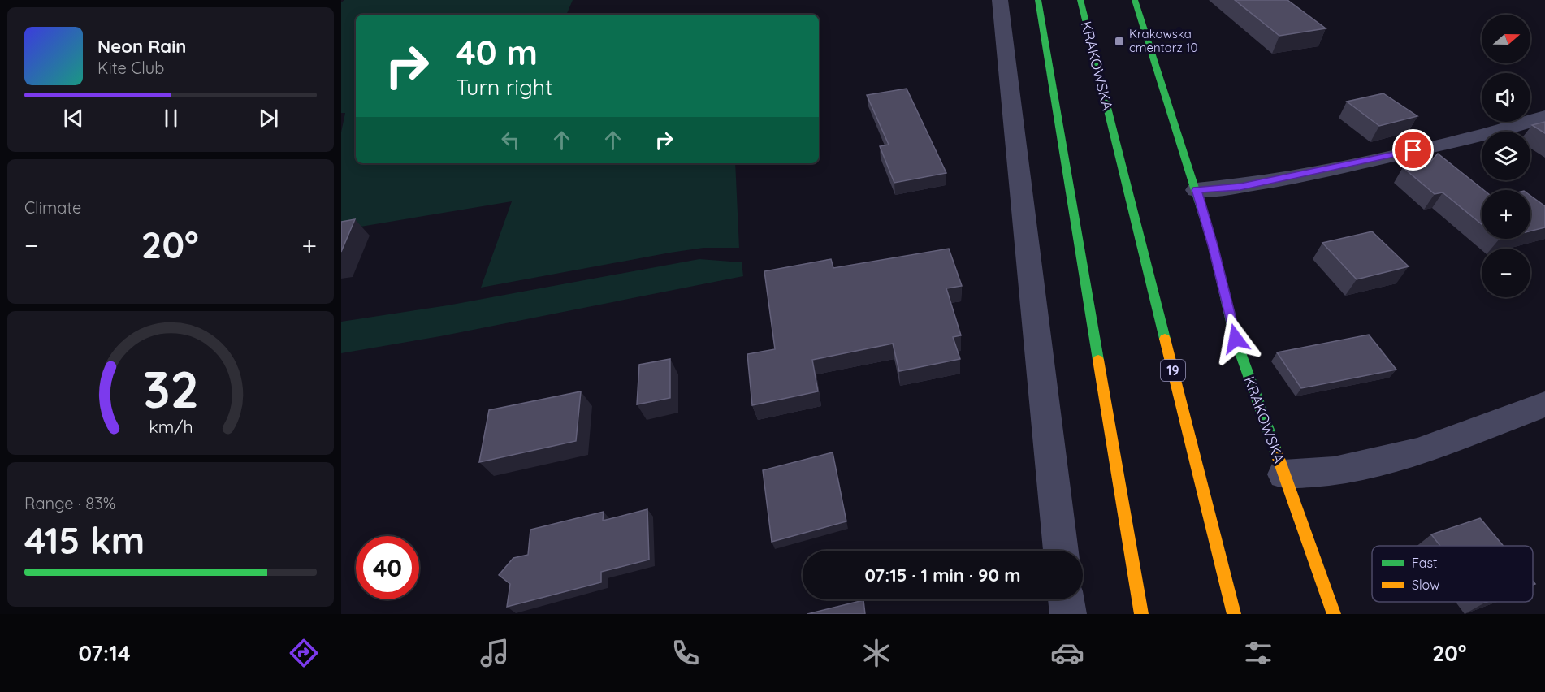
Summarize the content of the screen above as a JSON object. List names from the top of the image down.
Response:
{
  "streets": {
    "main road": ["KRAKOWSKA", "19"]
  },
  "places": {
    "transit": ["Krakowska cmentarz 10"]
  },
  "legend": ["Fast", "Slow"],
  "north": "right",
  "page": {
    "map_buttons": ["+", "−"],
    "turn": ["40 m", "Turn right"],
    "song": ["Neon Rain", "Kite Club"],
    "tile": [
      "Climate",
      ["Range · 83%", "415 km"]
    ],
    "heat": ["−", "20°", "+"],
    "limit": "40",
    "trip": "07:15 · 1 min · 90 m",
    "tabs": ["07:14", "20°"],
    "gauge": ["32", "km/h"]
  }
}
